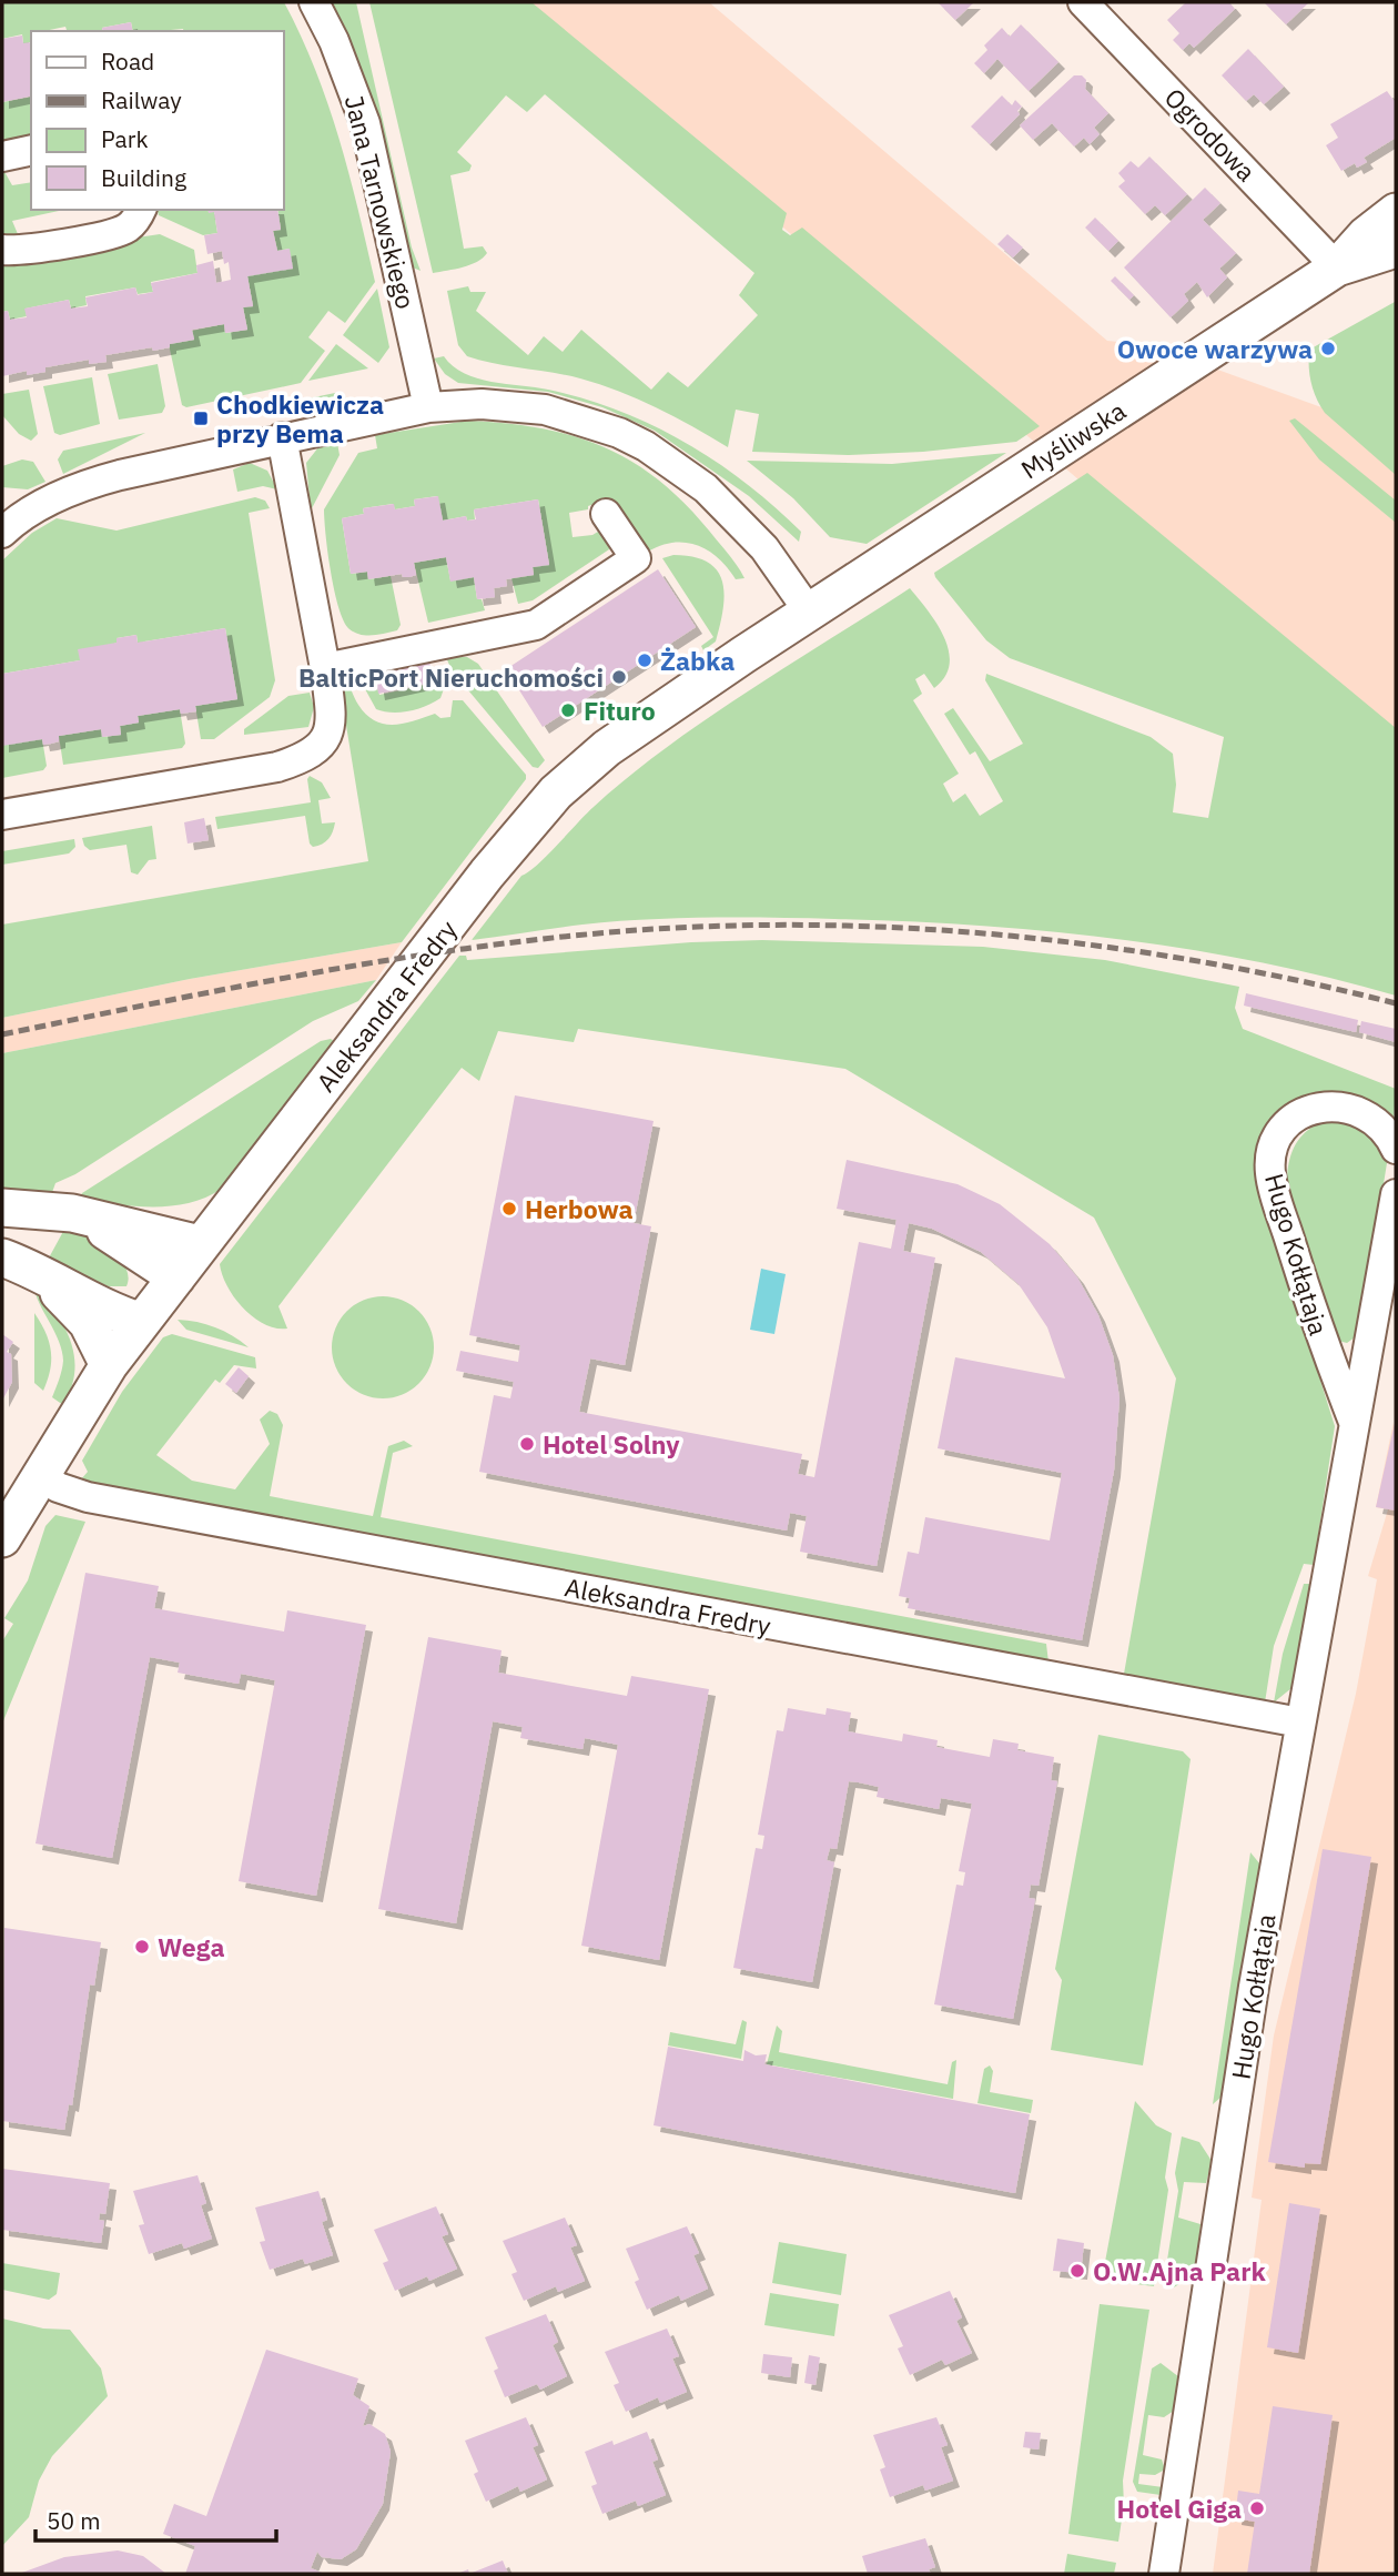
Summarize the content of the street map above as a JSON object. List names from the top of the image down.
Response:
{
  "streets": {
    "street": [
      "Ogrodowa",
      "Jana Tarnowskiego",
      "Myśliwska",
      "Aleksandra Fredry",
      "Hugo Kołłątaja"
    ]
  },
  "crossings": [
    ["Ogrodowa", "Myśliwska"],
    ["Myśliwska", "Aleksandra Fredry"],
    ["Aleksandra Fredry", "Hugo Kołłątaja"]
  ],
  "places": {
    "other": [
      "Owoce warzywa",
      "Żabka",
      "BalticPort Nieruchomości",
      "Fituro",
      "Herbowa",
      "Hotel Solny",
      "Wega",
      "O.W.Ajna Park",
      "Hotel Giga"
    ],
    "transit": ["Chodkiewicza przy Bema"]
  },
  "legend": [
    "Road",
    "Railway",
    "Park",
    "Building"
  ],
  "scale_bar": "50 m"
}
